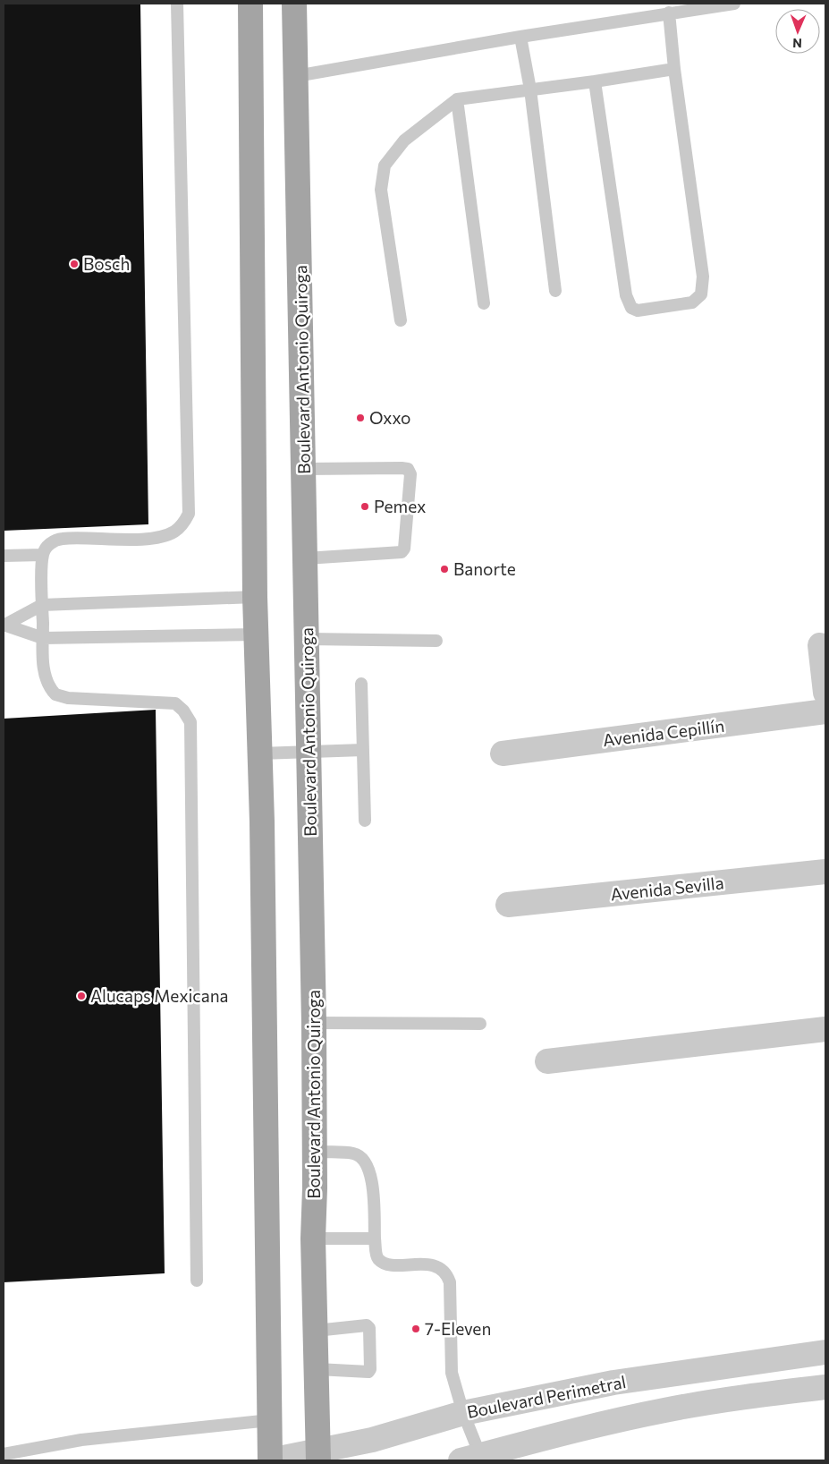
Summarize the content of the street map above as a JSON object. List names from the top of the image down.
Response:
{
  "streets": {
    "main road": ["Boulevard Antonio Quiroga"],
    "street": ["Avenida Cepillín", "Avenida Sevilla", "Boulevard Perimetral"]
  },
  "crossings": [
    ["Boulevard Antonio Quiroga", "Boulevard Perimetral"]
  ],
  "places": [
    "Bosch",
    "Oxxo",
    "Pemex",
    "Banorte",
    "Alucaps Mexicana",
    "7-Eleven"
  ],
  "north": "bottom"
}
